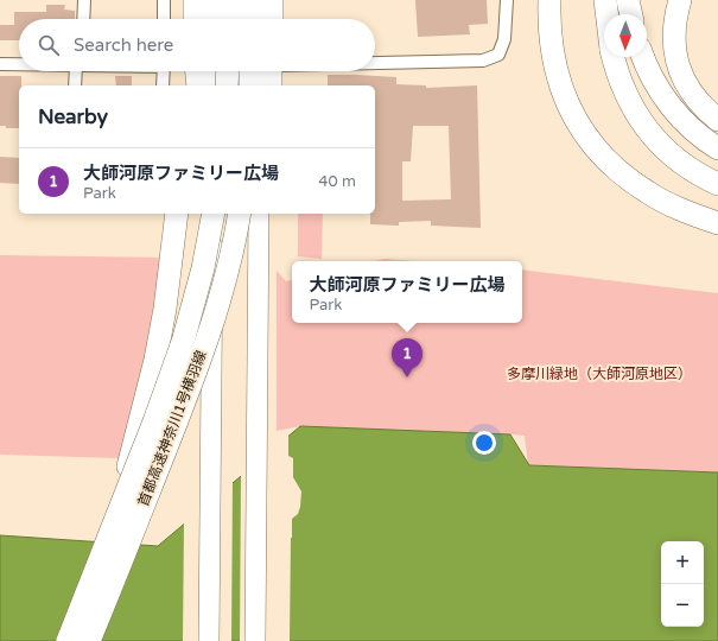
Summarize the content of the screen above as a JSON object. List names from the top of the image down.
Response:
{
  "streets": {
    "highway": ["首都高速神奈川1号横羽線"]
  },
  "parks": ["多摩川緑地（大師河原地区）"],
  "north": "bottom",
  "page": {
    "search": "Search here",
    "heading": "Nearby",
    "list": [
      {
        "mark": "1",
        "name": "大師河原ファミリー広場",
        "note": "Park",
        "value": "40 m"
      }
    ],
    "popup": ["大師河原ファミリー広場", "Park"],
    "pins": "1",
    "map_buttons": ["+", "−"]
  }
}
